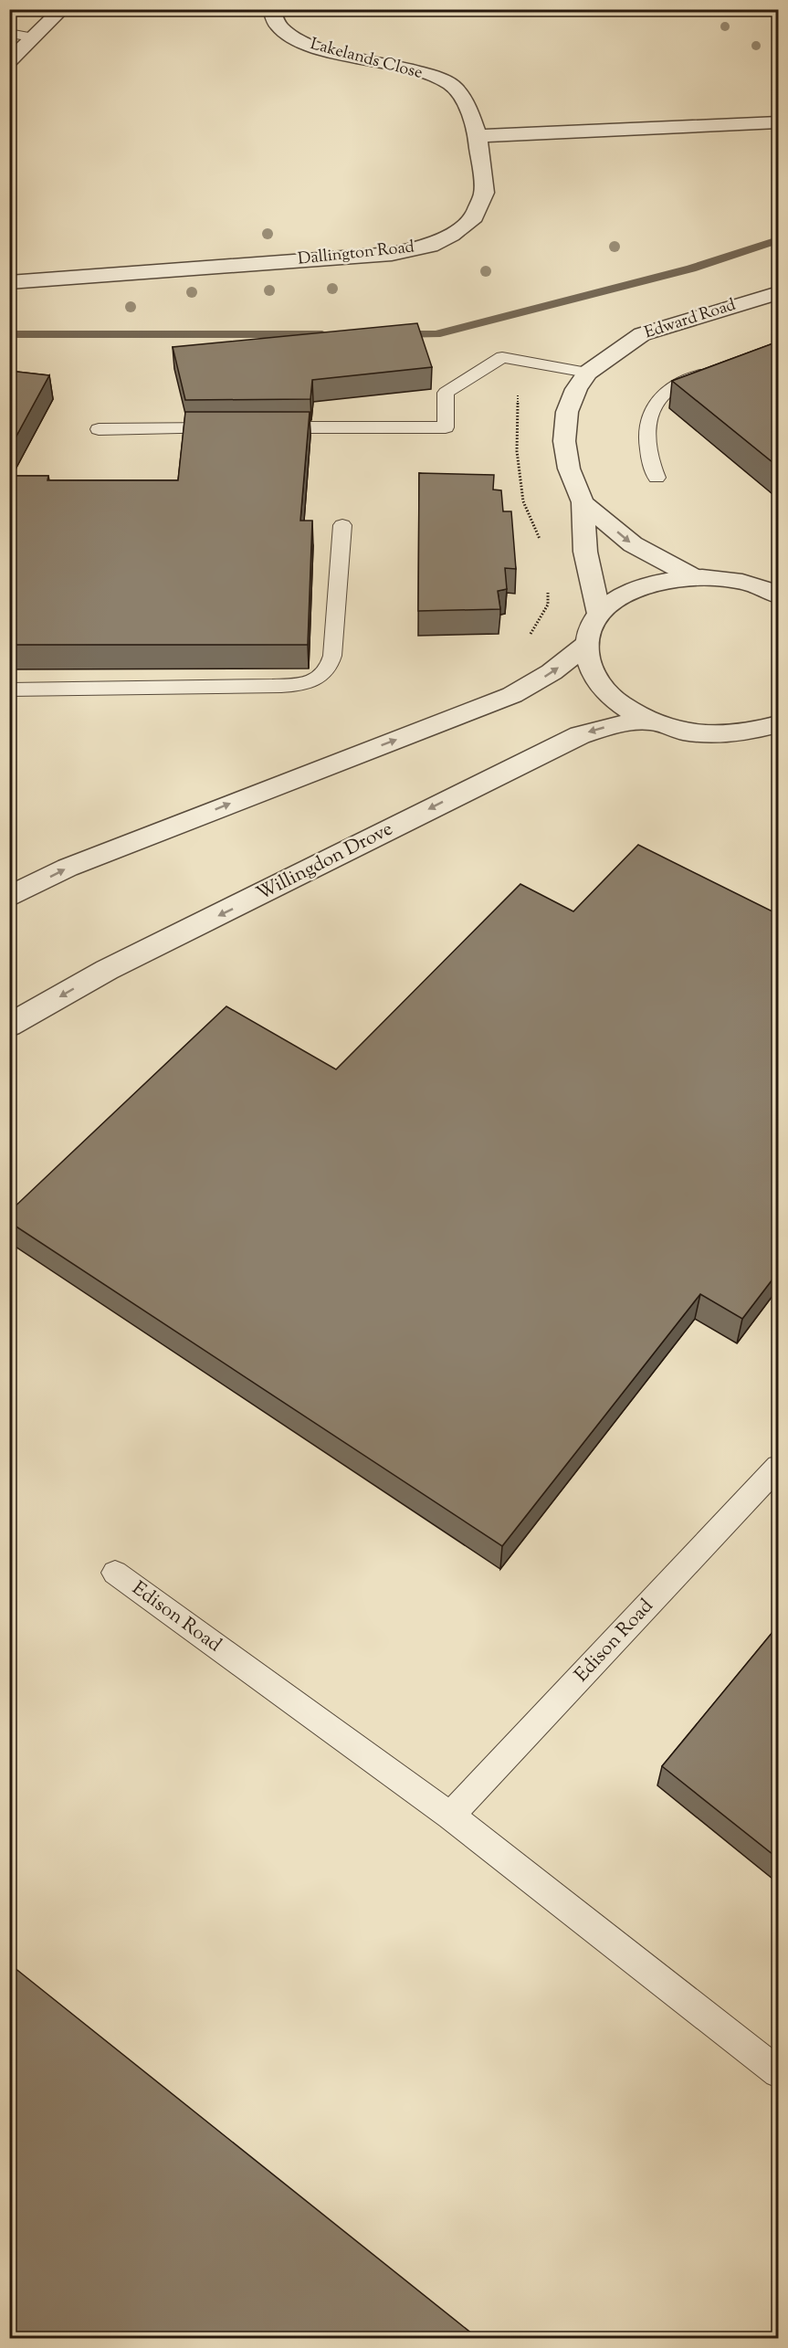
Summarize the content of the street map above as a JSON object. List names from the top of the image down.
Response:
{
  "streets": {
    "street": [
      "Lakelands Close",
      "Dallington Road",
      "Edward Road",
      "Willingdon Drove"
    ],
    "lane": ["Edison Road"]
  },
  "crossings": [
    ["Lakelands Close", "Dallington Road"]
  ]
}
